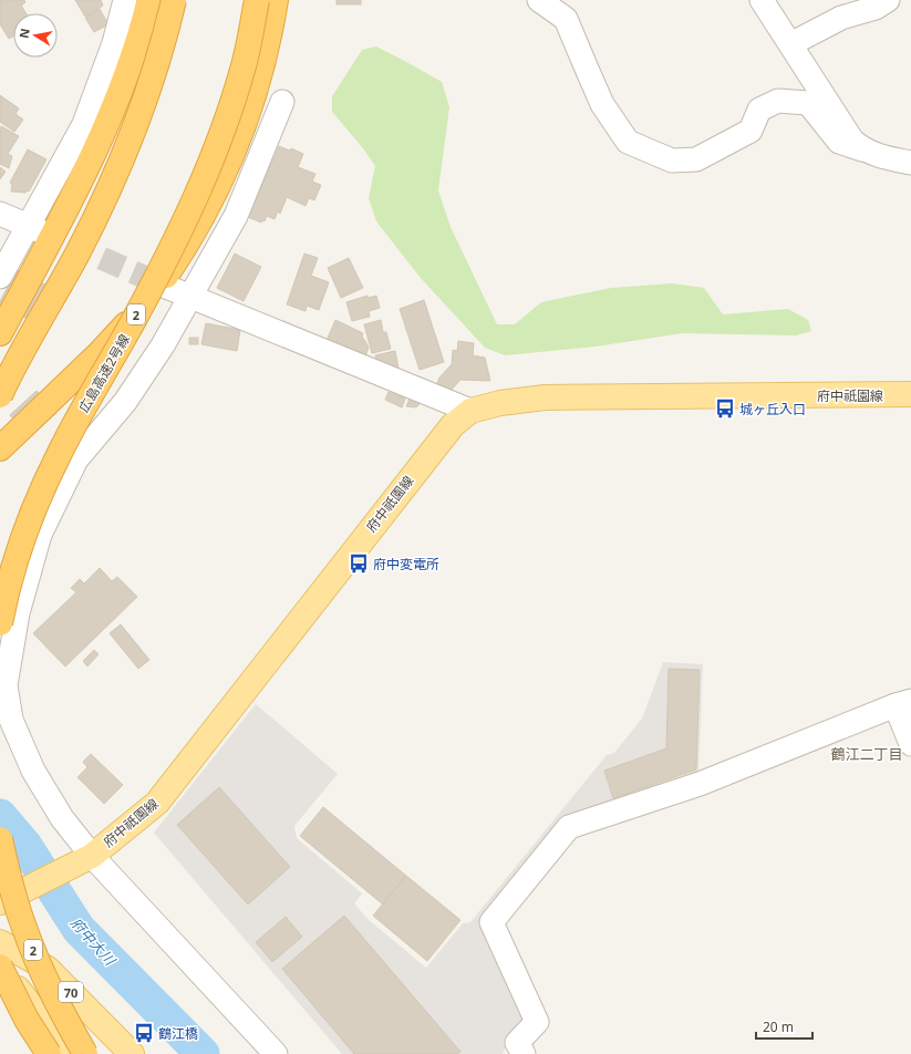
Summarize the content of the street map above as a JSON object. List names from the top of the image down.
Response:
{
  "streets": {
    "highway": ["2", "広島高速2号線"],
    "main road": ["府中祇園線", "70"]
  },
  "districts": ["鶴江二丁目"],
  "water": ["府中大川"],
  "places": {
    "bus stop": ["城ヶ丘入口", "府中変電所", "鶴江橋"]
  },
  "scale_bar": "20 m",
  "north": "left"
}
